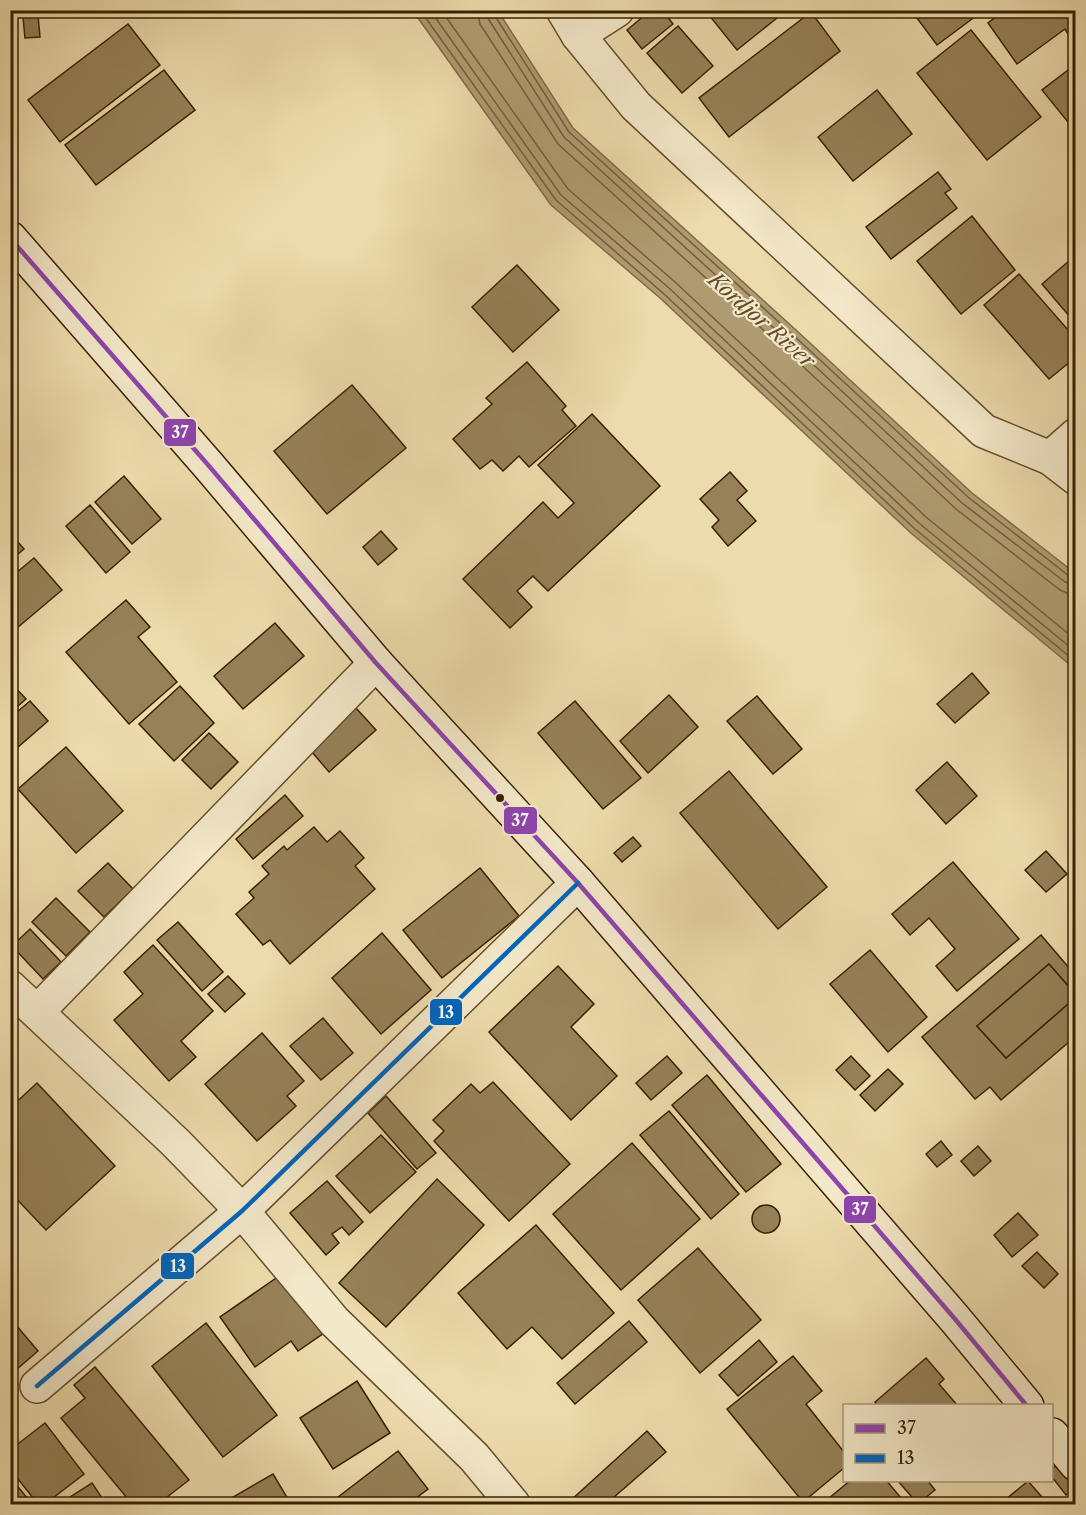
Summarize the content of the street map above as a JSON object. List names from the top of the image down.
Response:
{
  "water": ["Kordjor River"],
  "lines": ["transit line 37", "transit line 13"],
  "legend": ["37", "13"]
}
